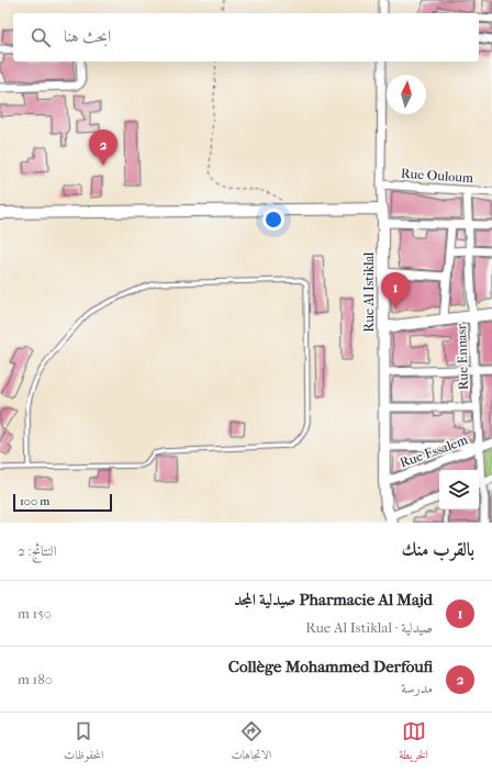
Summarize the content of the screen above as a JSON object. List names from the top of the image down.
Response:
{
  "streets": {
    "street": [
      "Rue Ouloum",
      "Rue Al Istiklal",
      "Rue Ennasr",
      "Rue Essalem"
    ]
  },
  "crossings": [
    ["Rue Ouloum", "Rue Al Istiklal"],
    ["Rue Ouloum", "Rue Ennasr"],
    ["Rue Al Istiklal", "Rue Essalem"],
    ["Rue Ennasr", "Rue Essalem"]
  ],
  "scale_bar": "100 m",
  "north": "top",
  "page": {
    "search": "ابحث هنا",
    "pins": ["2", "1"],
    "scale": "100 m",
    "heading": ["بالقرب منك", "النتائج: 2"],
    "list": [
      {
        "mark": "1",
        "name": "Pharmacie Al Majd صيدلية المجد",
        "note": "صيدلية · Rue Al Istiklal",
        "value": "150 m"
      },
      {
        "mark": "2",
        "name": "Collège Mohammed Derfoufi",
        "note": "مدرسة",
        "value": "180 m"
      }
    ],
    "nav": ["الخريطة", "الاتجاهات", "المحفوظات"]
  }
}
